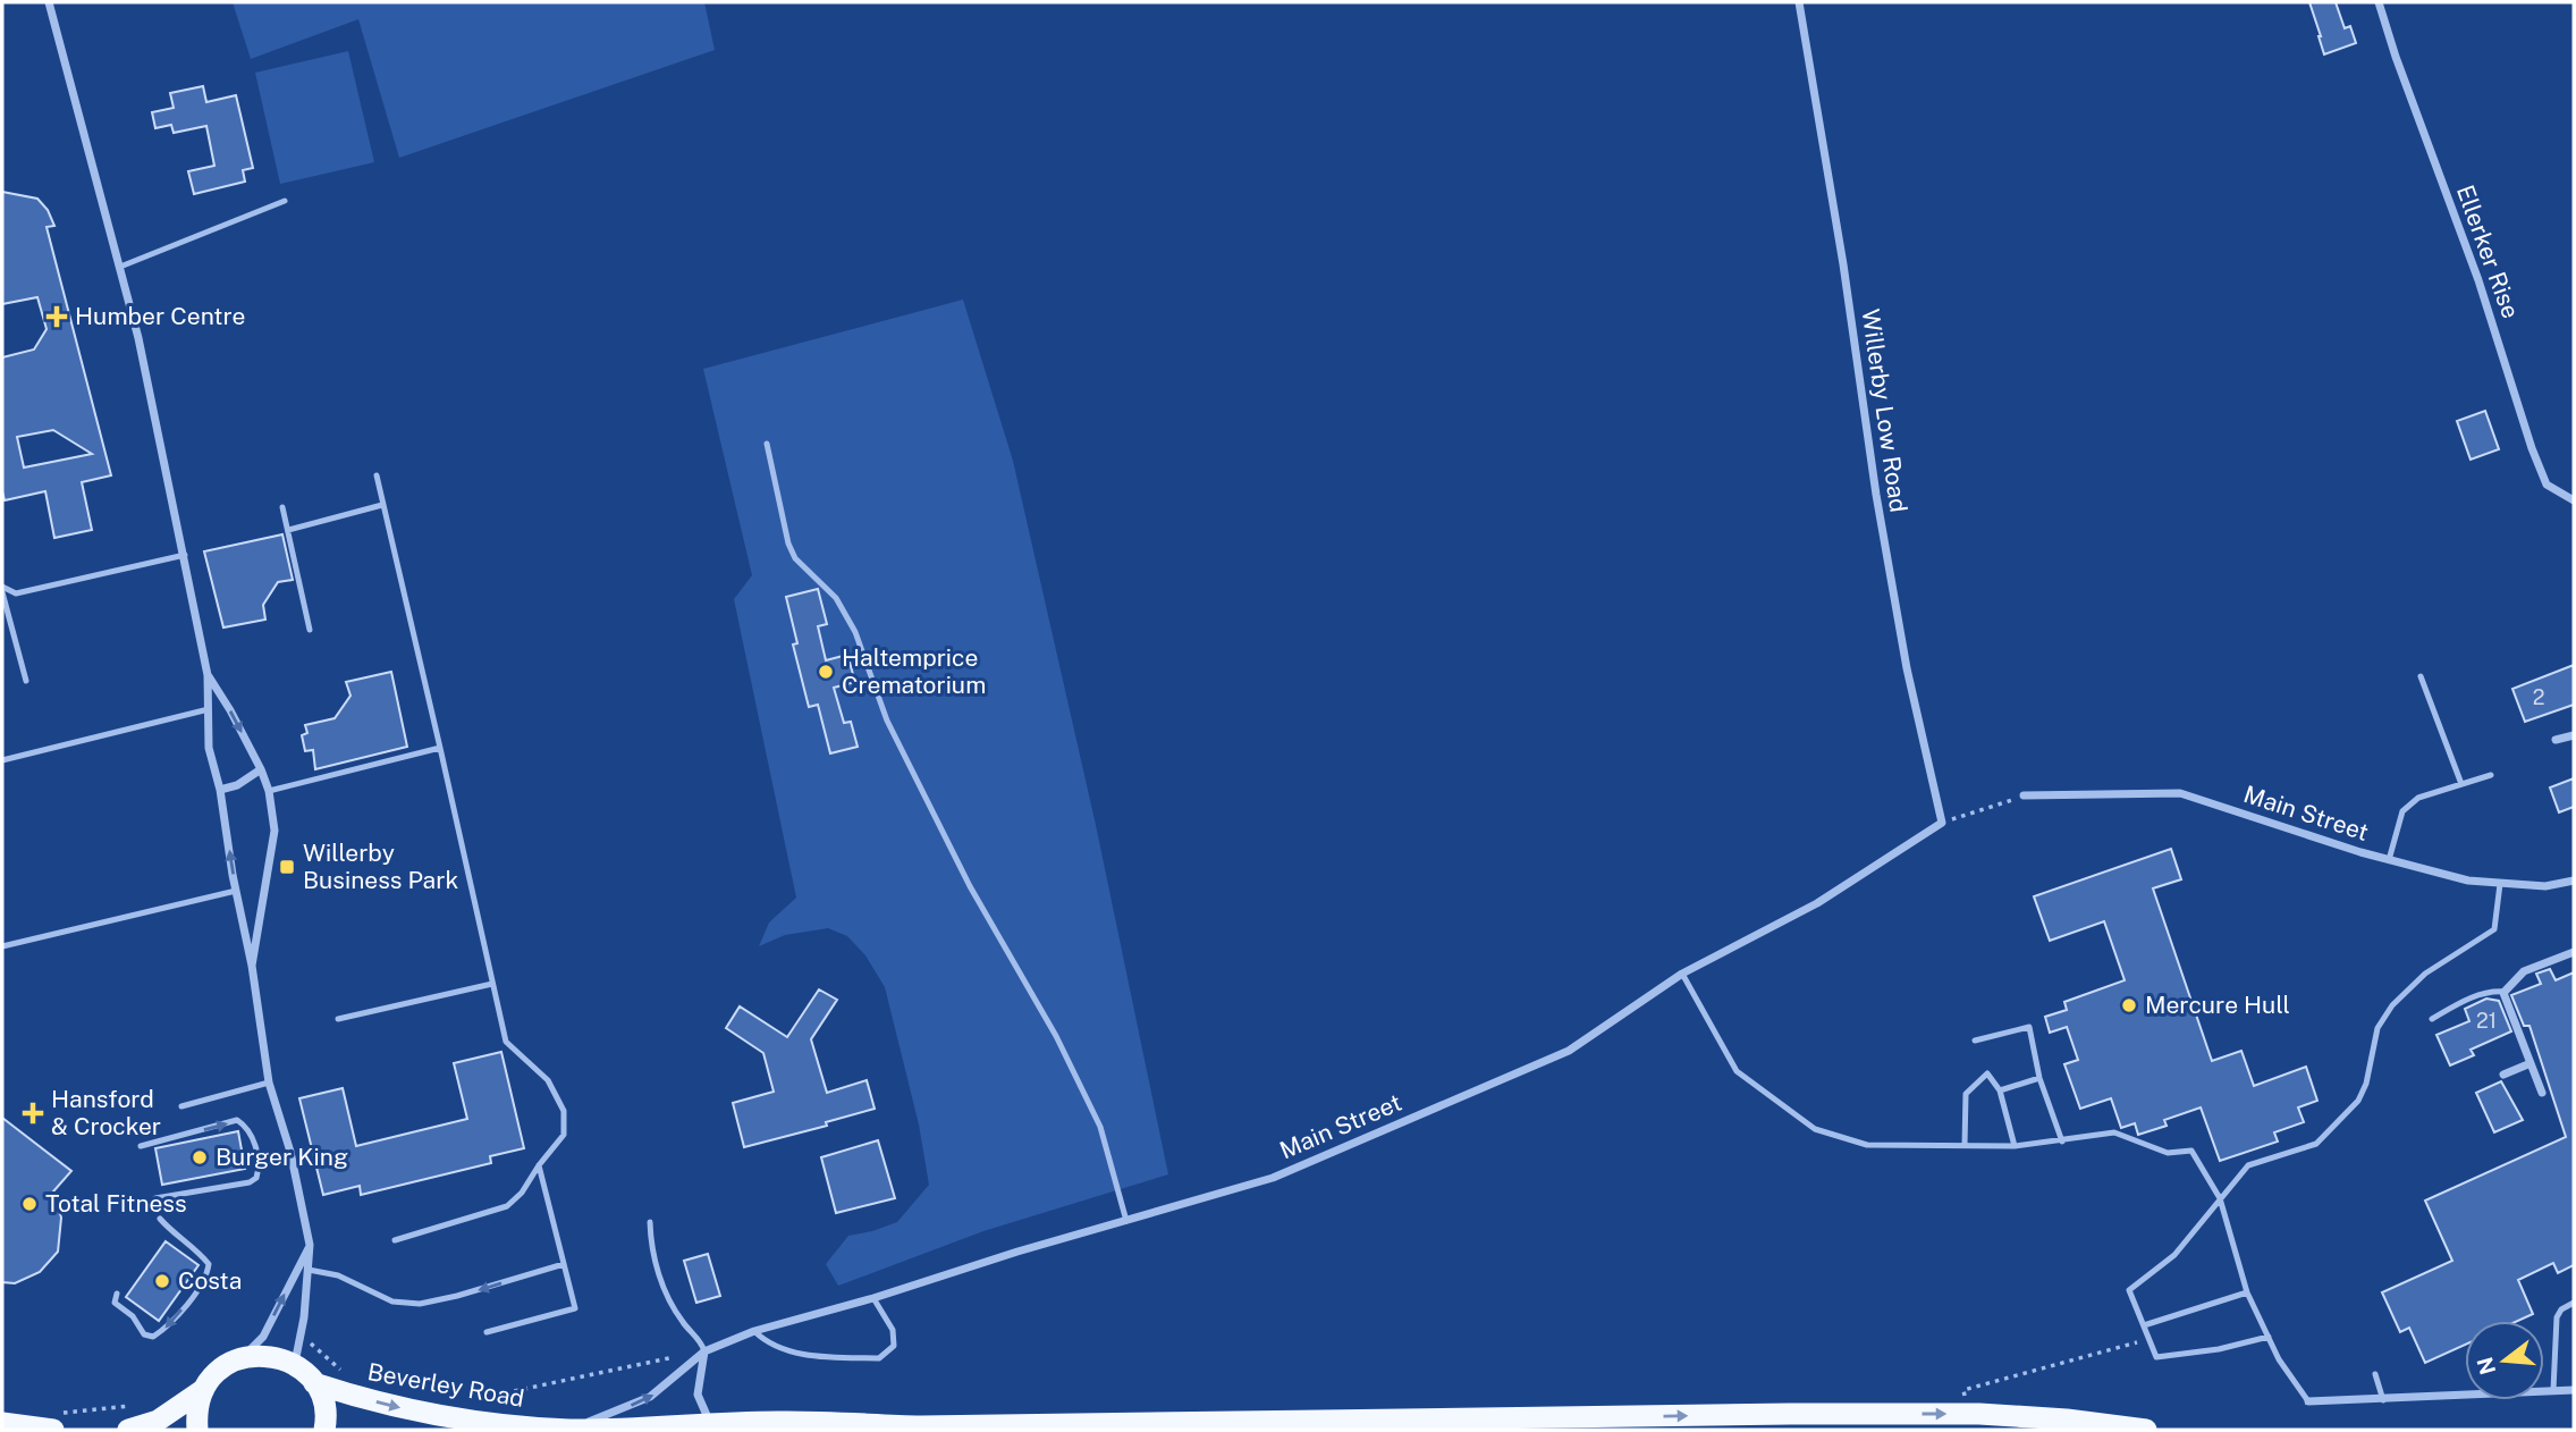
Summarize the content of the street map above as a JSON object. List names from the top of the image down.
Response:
{
  "streets": {
    "highway": ["Beverley Road"],
    "street": ["Ellerker Rise", "Willerby Low Road", "Main Street"]
  },
  "crossings": [
    ["Willerby Low Road", "Main Street"],
    ["Main Street", "Beverley Road"]
  ],
  "one_way": ["Beverley Road"],
  "places": {
    "health": ["Humber Centre", "Hansford & Crocker"],
    "other": [
      "Haltemprice Crematorium",
      "Mercure Hull",
      "Burger King",
      "Total Fitness",
      "Costa"
    ],
    "transit": ["Willerby Business Park"]
  },
  "house_numbers": ["2", "21"],
  "north": "left"
}
